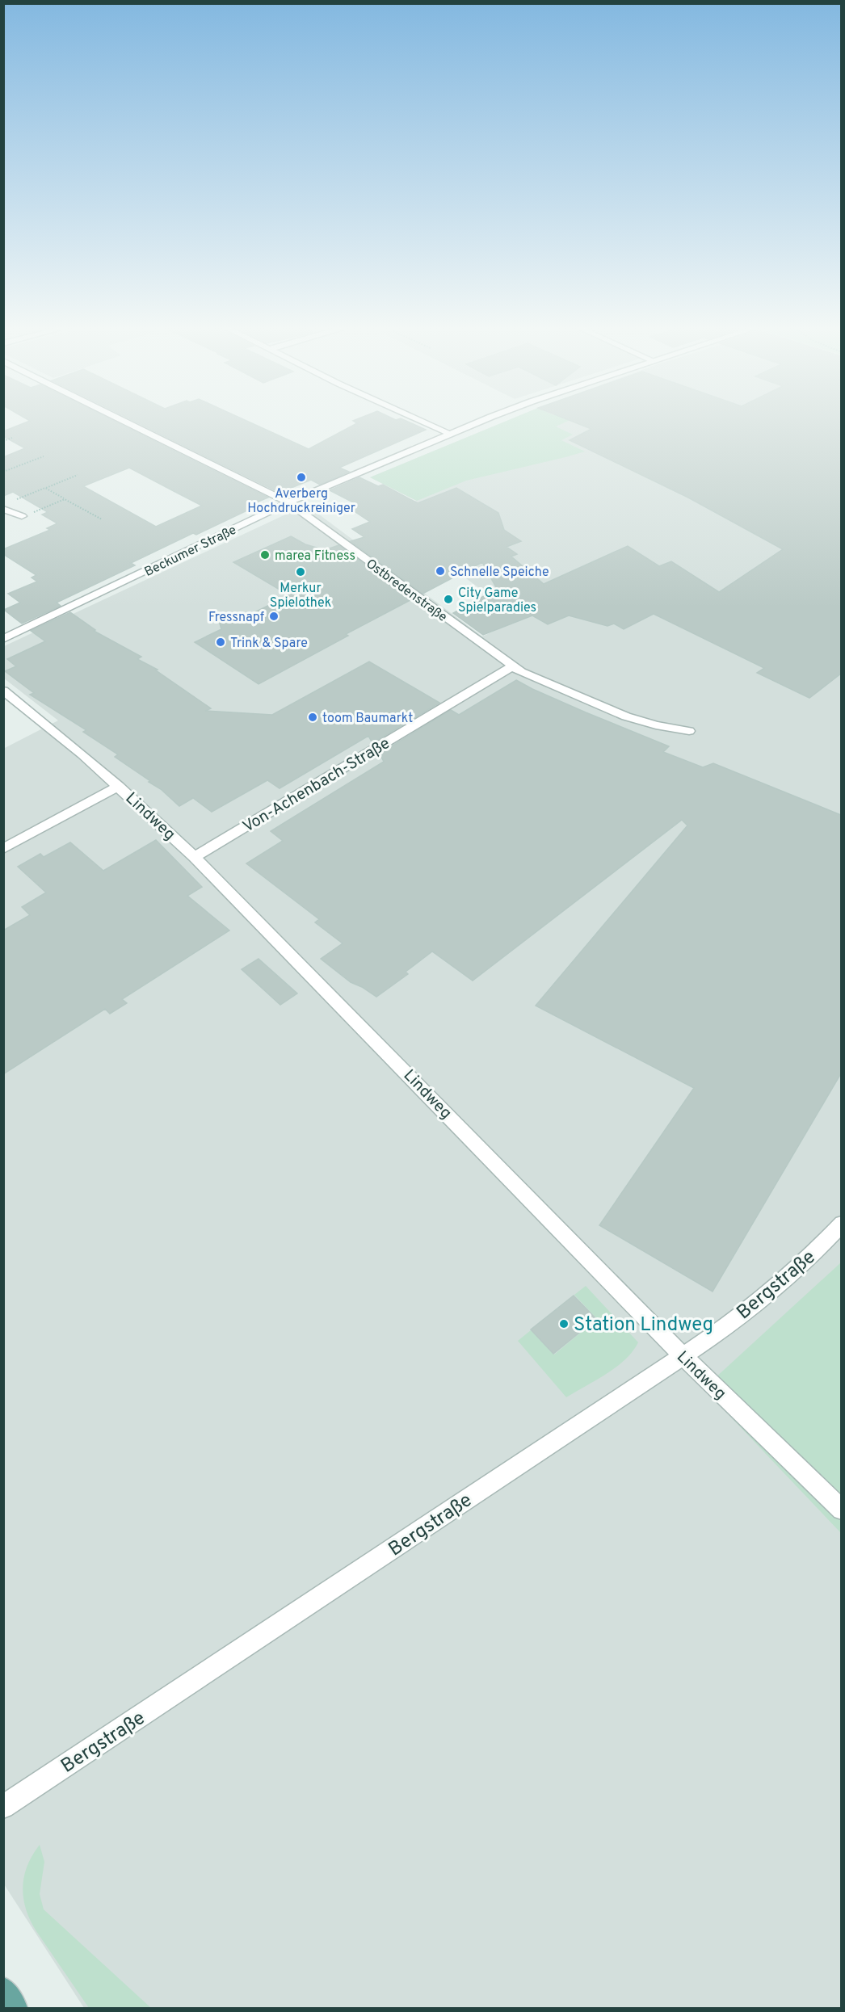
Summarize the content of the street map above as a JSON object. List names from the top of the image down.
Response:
{
  "streets": {
    "street": [
      "Beckumer Straße",
      "Ostbredenstraße",
      "Von-Achenbach-Straße",
      "Lindweg",
      "Bergstraße"
    ]
  },
  "crossings": [
    ["Beckumer Straße", "Ostbredenstraße"],
    ["Ostbredenstraße", "Von-Achenbach-Straße"],
    ["Von-Achenbach-Straße", "Lindweg"],
    ["Lindweg", "Bergstraße"]
  ],
  "places": [
    "Averberg Hochdruckreiniger",
    "marea Fitness",
    "Schnelle Speiche",
    "Merkur Spielothek",
    "City Game Spielparadies",
    "Fressnapf",
    "Trink & Spare",
    "toom Baumarkt",
    "Station Lindweg"
  ]
}
